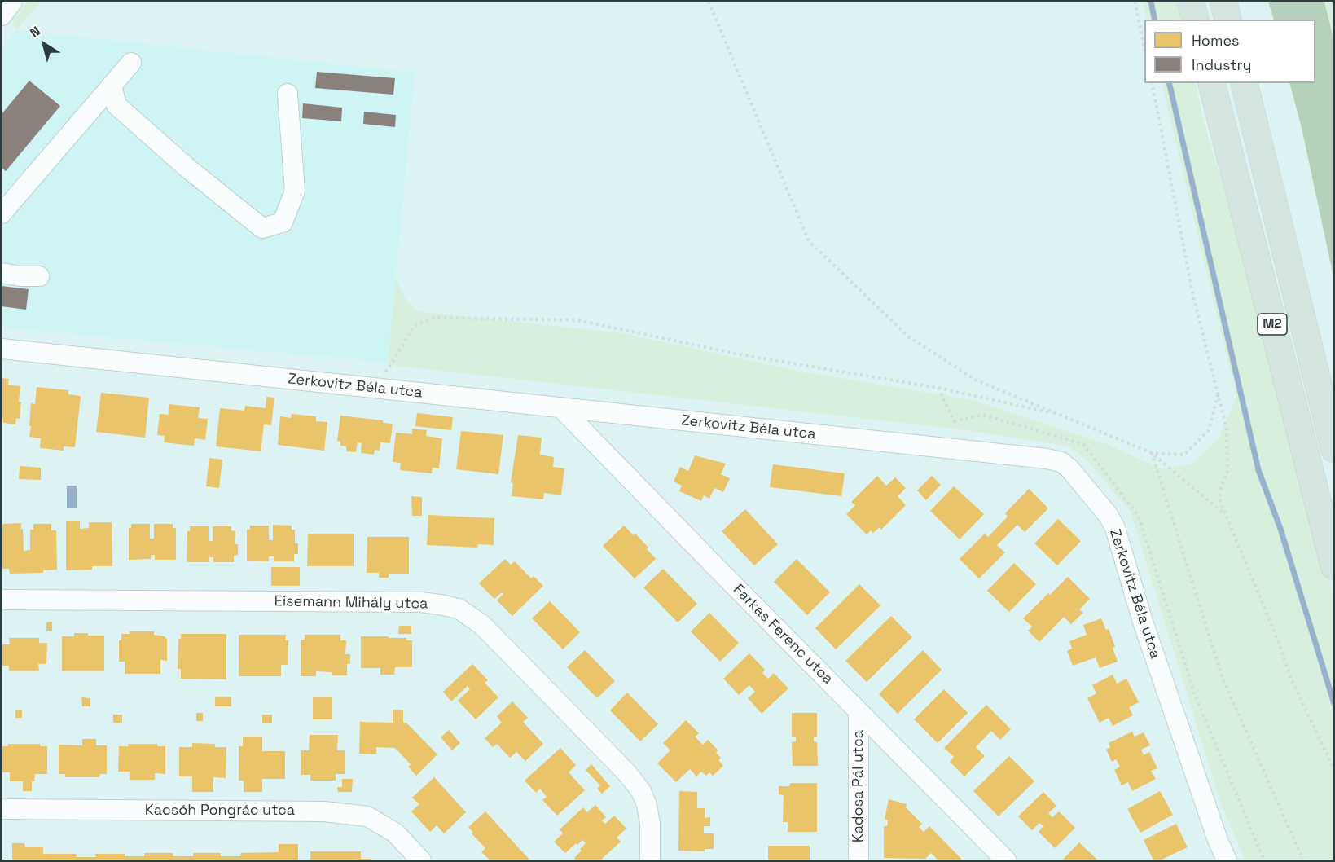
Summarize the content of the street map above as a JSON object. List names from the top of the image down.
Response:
{
  "streets": {
    "highway": ["M2"],
    "street": [
      "Zerkovitz Béla utca",
      "Eisemann Mihály utca",
      "Farkas Ferenc utca",
      "Kadosa Pál utca",
      "Kacsóh Pongrác utca"
    ]
  },
  "crossings": [
    ["Zerkovitz Béla utca", "Farkas Ferenc utca"],
    ["Farkas Ferenc utca", "Kadosa Pál utca"]
  ],
  "legend": ["Homes", "Industry"],
  "north": "top left"
}
